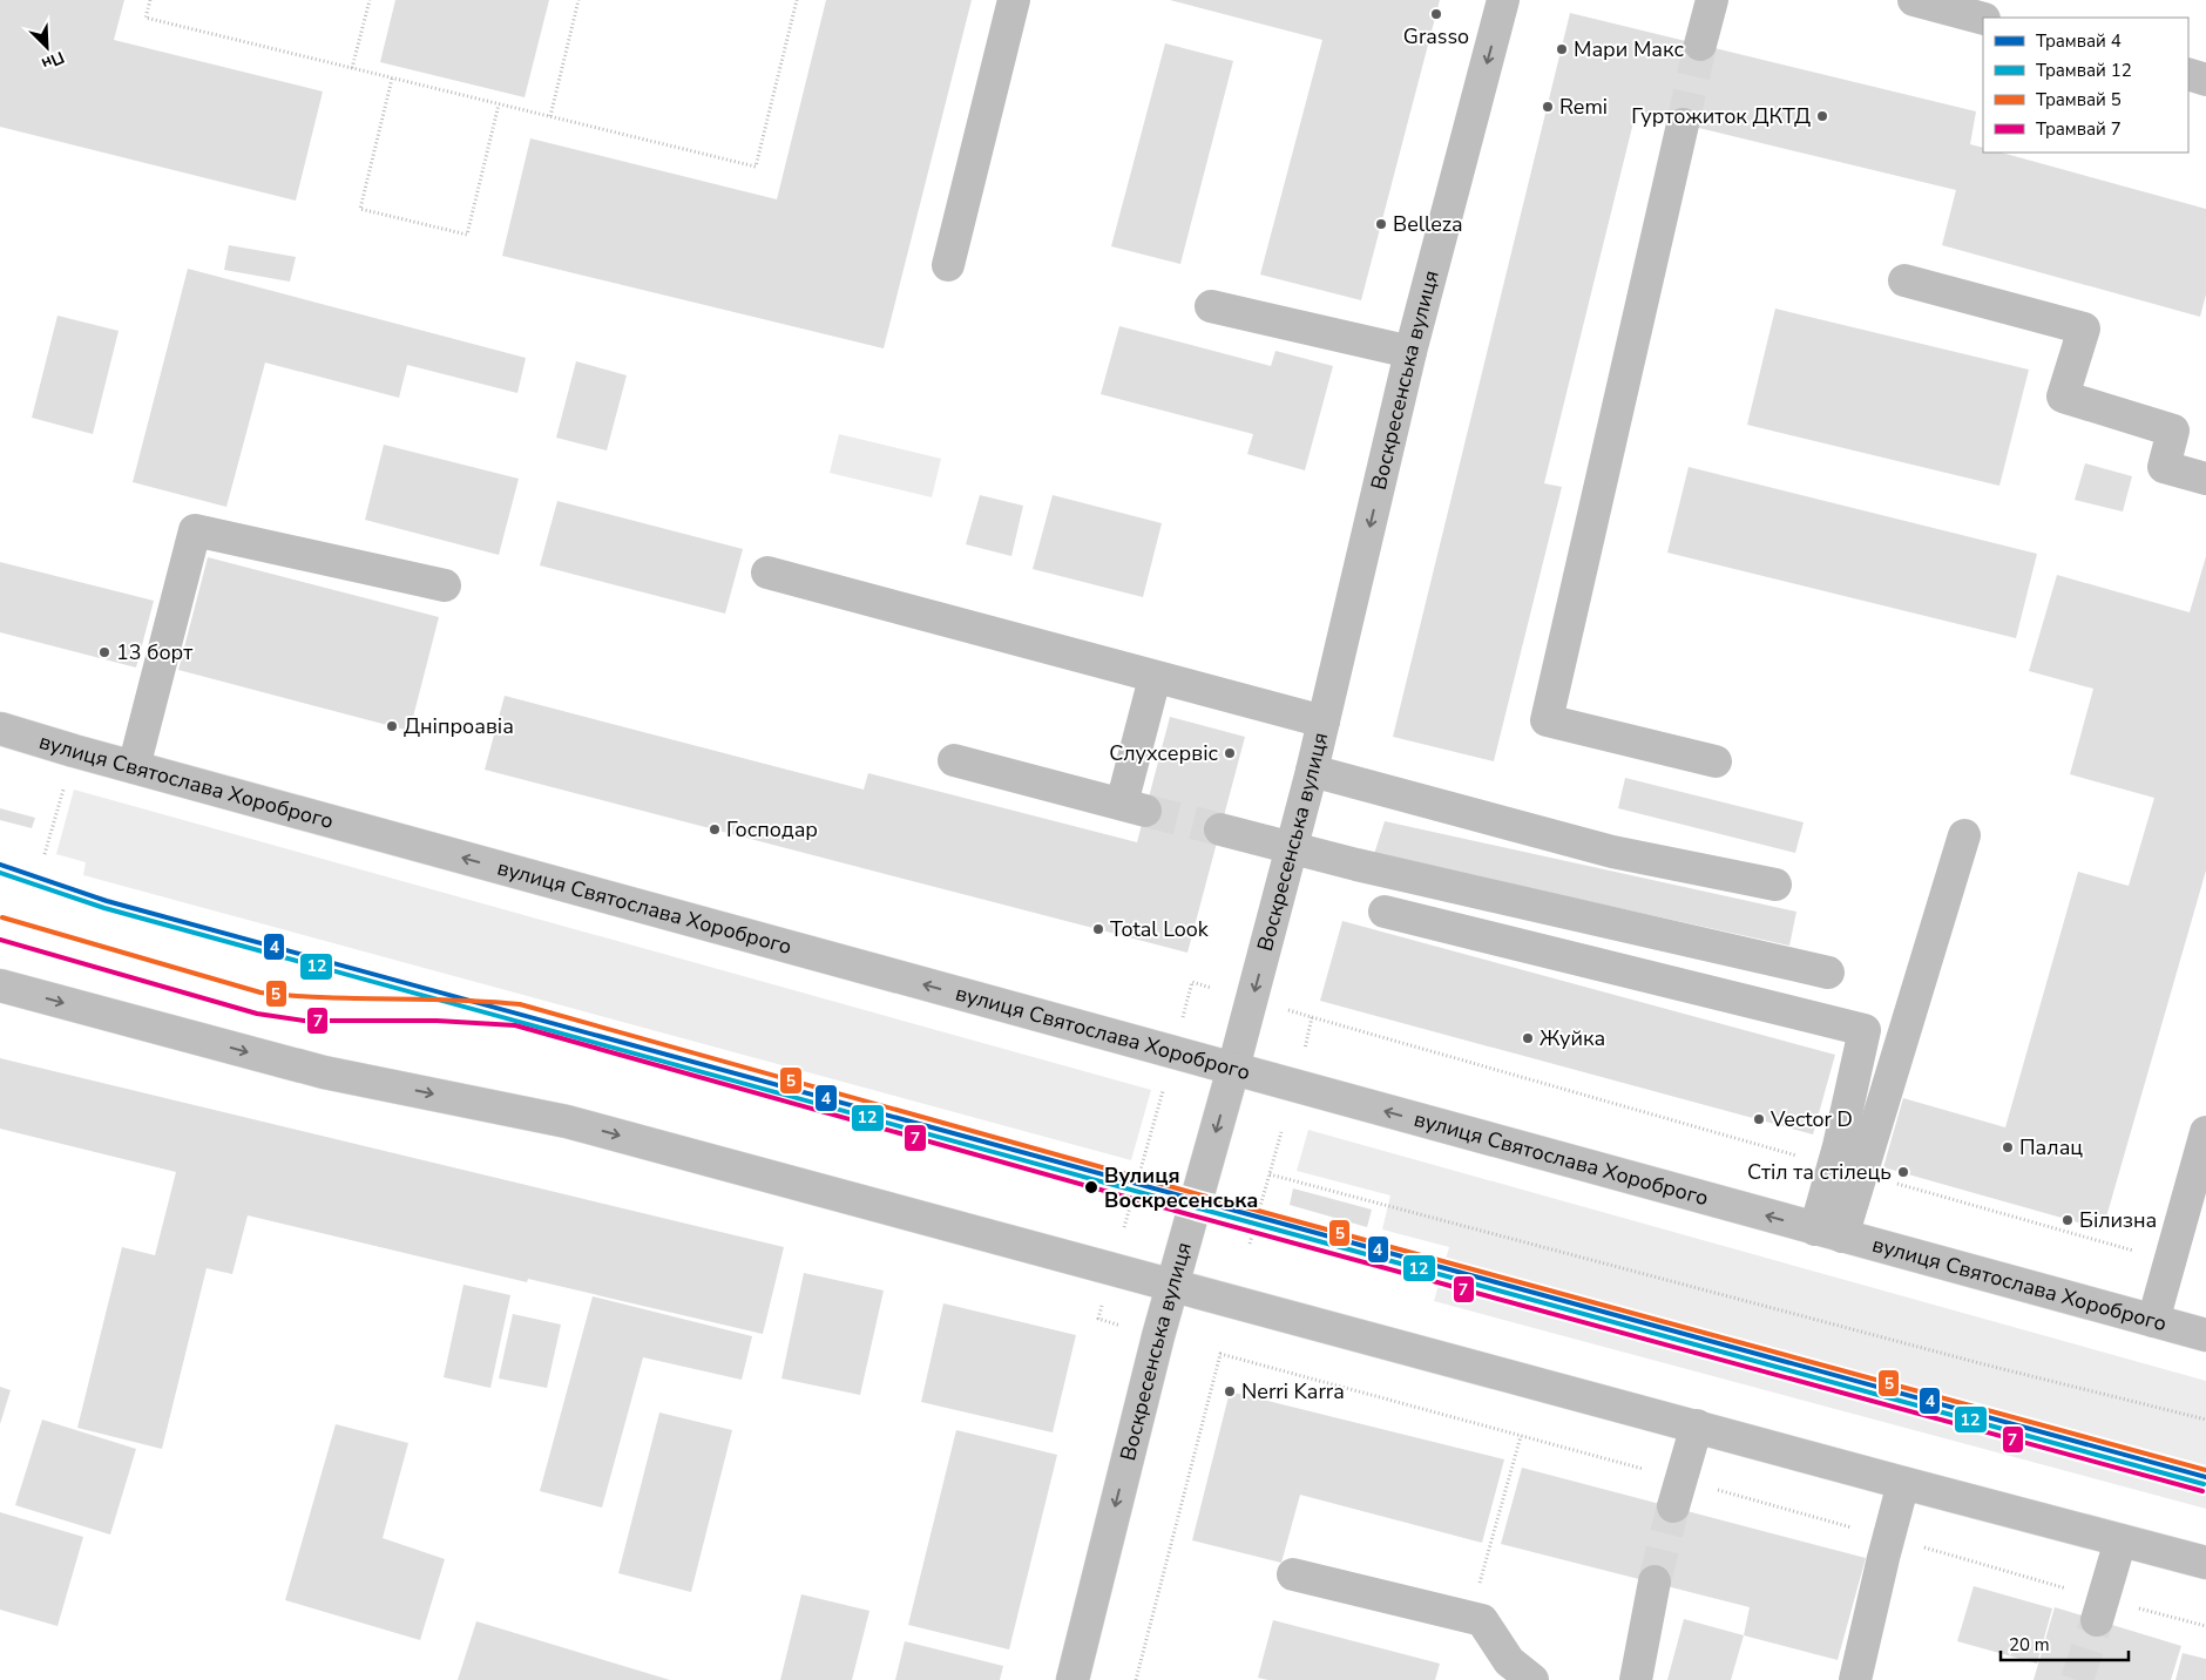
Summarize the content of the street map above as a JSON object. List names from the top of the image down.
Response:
{
  "streets": {
    "main road": ["Воскресенська вулиця", "вулиця Святослава Хороброго"]
  },
  "crossings": [
    ["Воскресенська вулиця", "вулиця Святослава Хороброго"]
  ],
  "one_way": ["Воскресенська вулиця"],
  "places": [
    "Grasso",
    "Мари Макс",
    "Remi",
    "Гуртожиток ДКТД",
    "Belleza",
    "13 борт",
    "Дніпроавіа",
    "Слухсервіс",
    "Господар",
    "Total Look",
    "Жуйка",
    "Vector D",
    "Палац",
    "Стіл та стілець",
    "Вулиця Воскресенська",
    "Білизна",
    "Nerri Karra"
  ],
  "lines": [
    "tram line 4",
    "tram line 12",
    "tram line 5",
    "tram line 7"
  ],
  "legend": [
    "Трамвай 4",
    "Трамвай 12",
    "Трамвай 5",
    "Трамвай 7"
  ],
  "scale_bar": "20 m",
  "north": "bottom right"
}
